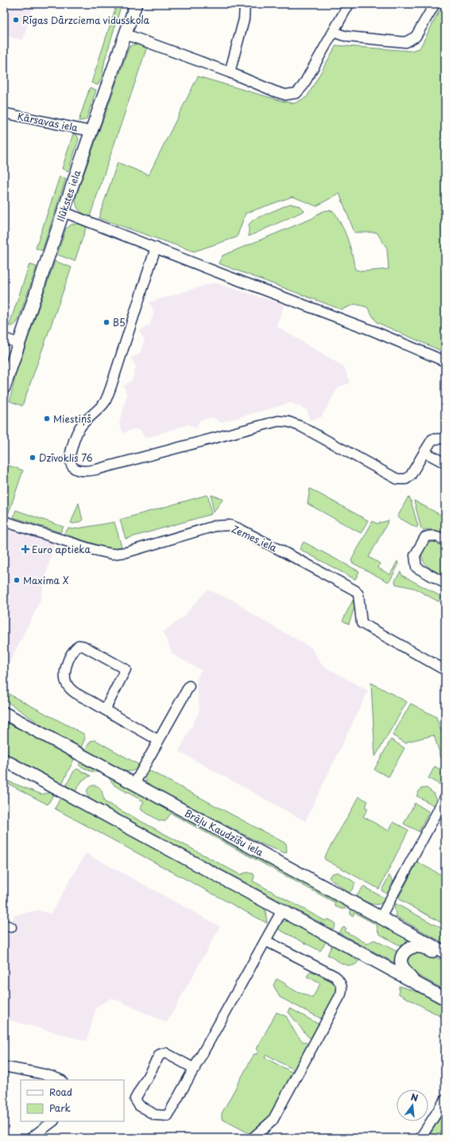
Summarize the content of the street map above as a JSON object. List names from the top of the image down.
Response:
{
  "streets": {
    "street": [
      "Kārsavas iela",
      "Ilūkstes iela",
      "Zemes iela",
      "Brāļu Kaudzīšu iela"
    ]
  },
  "crossings": [
    ["Kārsavas iela", "Ilūkstes iela"]
  ],
  "places": {
    "other": [
      "Rīgas Dārzciema vidusskola",
      "B5",
      "Miestiņš",
      "Dzīvoklis 76",
      "Maxima X"
    ],
    "health": ["Euro aptieka"]
  },
  "legend": ["Road", "Park"],
  "north": "top"
}
